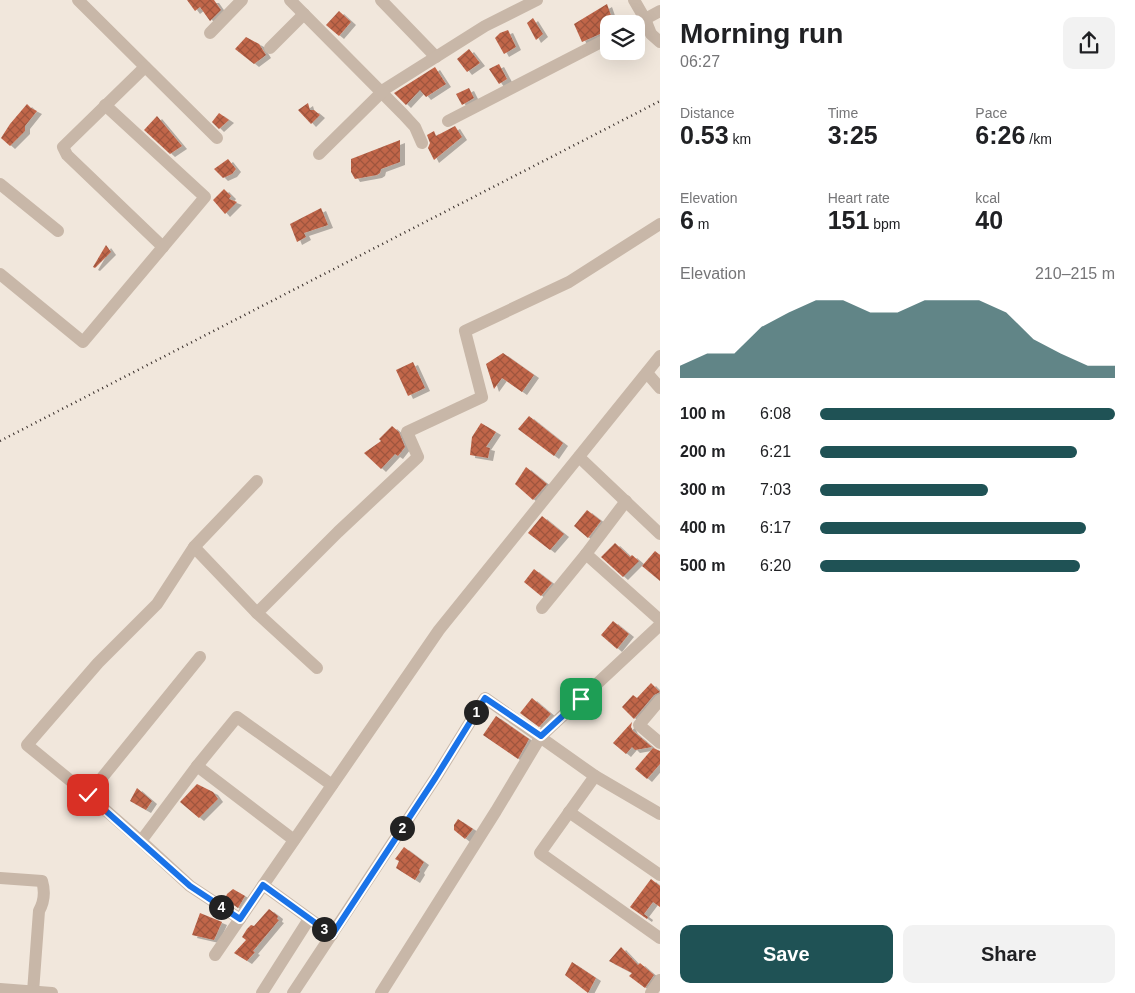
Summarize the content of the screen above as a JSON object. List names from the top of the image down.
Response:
{
  "page": {
    "heading": ["Morning run", "06:27"],
    "stats": [
      ["Distance", "0.53 km"],
      ["Time", "3:25"],
      ["Pace", "6:26 /km"],
      ["Elevation", "6 m"],
      ["Heart rate", "151 bpm"],
      ["kcal", "40"]
    ],
    "chart": ["Elevation", "210–215 m"],
    "list": [
      {
        "name": "100 m",
        "note": "6:08"
      },
      {
        "name": "200 m",
        "note": "6:21"
      },
      {
        "name": "300 m",
        "note": "7:03"
      },
      {
        "name": "400 m",
        "note": "6:17"
      },
      {
        "name": "500 m",
        "note": "6:20"
      }
    ],
    "pins": [
      "1",
      "2",
      "4",
      "3"
    ],
    "buttons": ["Save", "Share"]
  }
}
